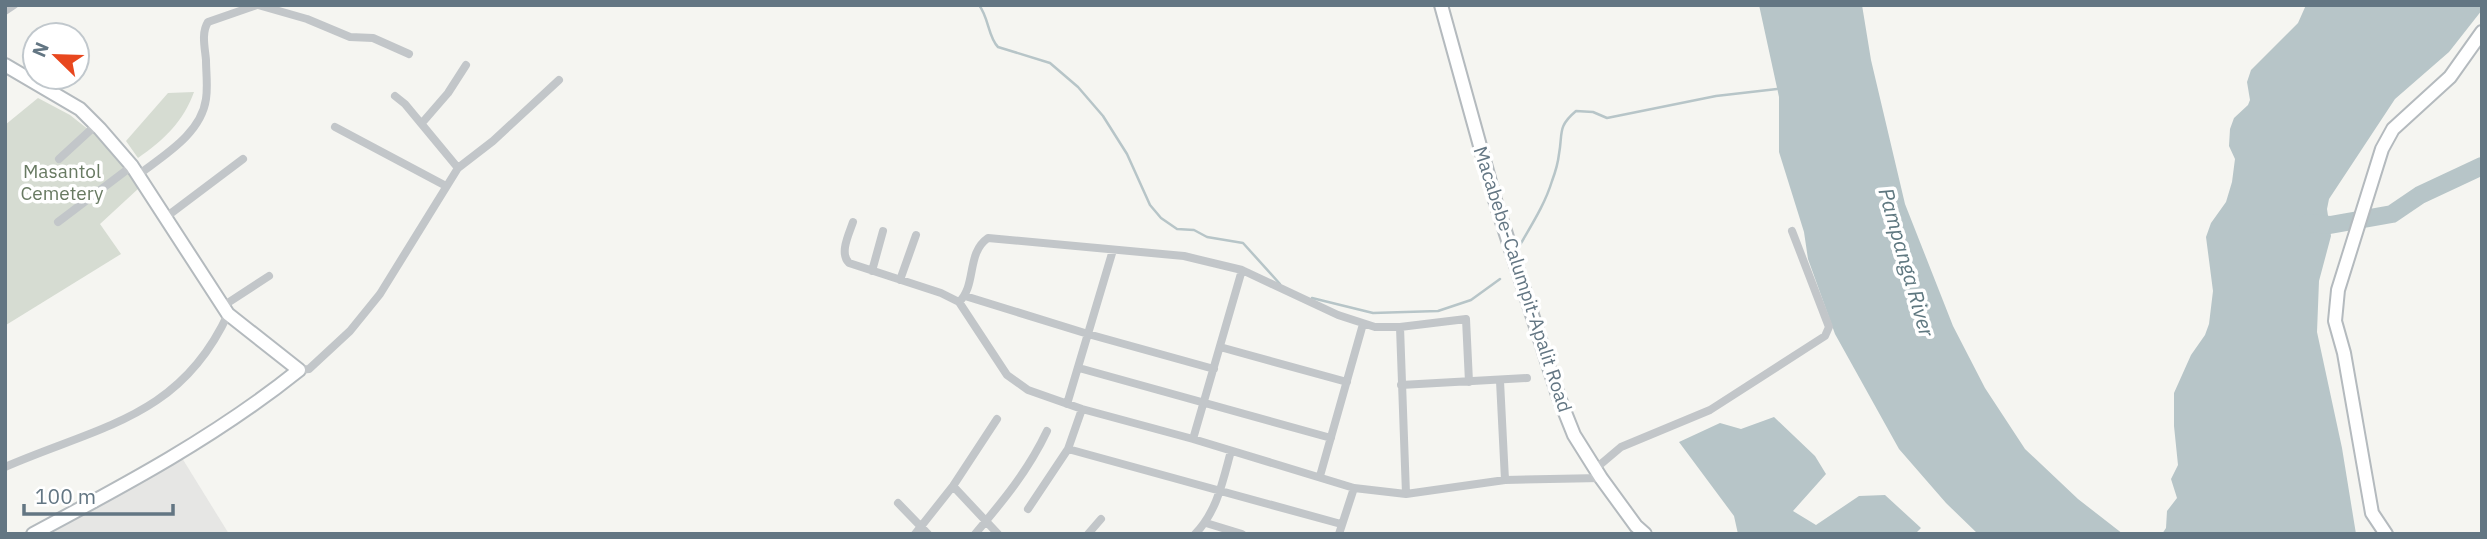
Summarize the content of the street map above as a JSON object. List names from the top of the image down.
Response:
{
  "streets": {
    "main road": ["Macabebe-Calumpit-Apalit Road"]
  },
  "water": ["Pampanga River"],
  "parks": ["Masantol Cemetery"],
  "scale_bar": "100 m",
  "north": "top left"
}
